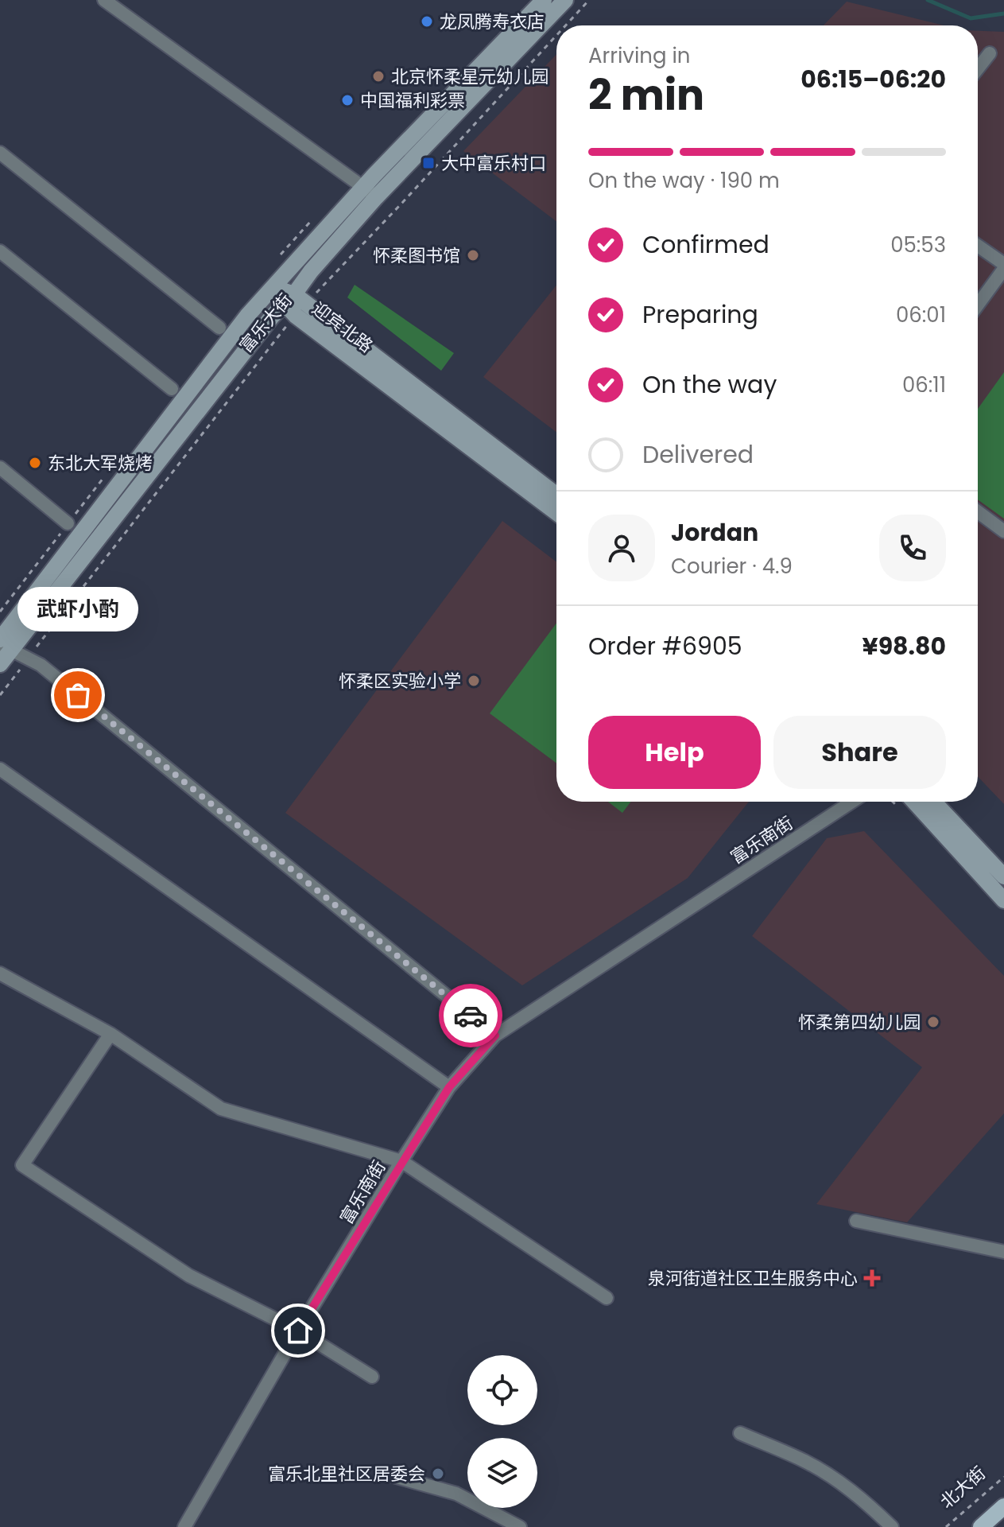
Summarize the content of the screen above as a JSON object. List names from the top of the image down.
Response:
{
  "streets": {
    "main road": ["富乐大街", "迎宾北路"],
    "street": ["富乐南街"],
    "path": ["北大街"]
  },
  "crossings": [
    ["富乐大街", "迎宾北路"]
  ],
  "places": {
    "other": [
      "龙凤腾寿衣店",
      "北京怀柔星元幼儿园",
      "中国福利彩票",
      "怀柔图书馆",
      "东北大军烧烤",
      "怀柔区实验小学",
      "武虾小酌",
      "怀柔第四幼儿园",
      "富乐北里社区居委会"
    ],
    "transit": ["大中富乐村口"],
    "health": ["泉河街道社区卫生服务中心"]
  },
  "page": {
    "heading": ["2 min", "Arriving in", "06:15–06:20"],
    "panel": [
      "Jordan",
      "Courier · 4.9",
      "Order #6905",
      "¥98.80"
    ],
    "bar": "On the way · 190 m",
    "list": [
      ["Confirmed", "05:53"],
      ["Preparing", "06:01"],
      ["On the way", "06:11"],
      "Delivered"
    ],
    "bubble": "武虾小酌",
    "buttons": ["Help", "Share"]
  }
}
